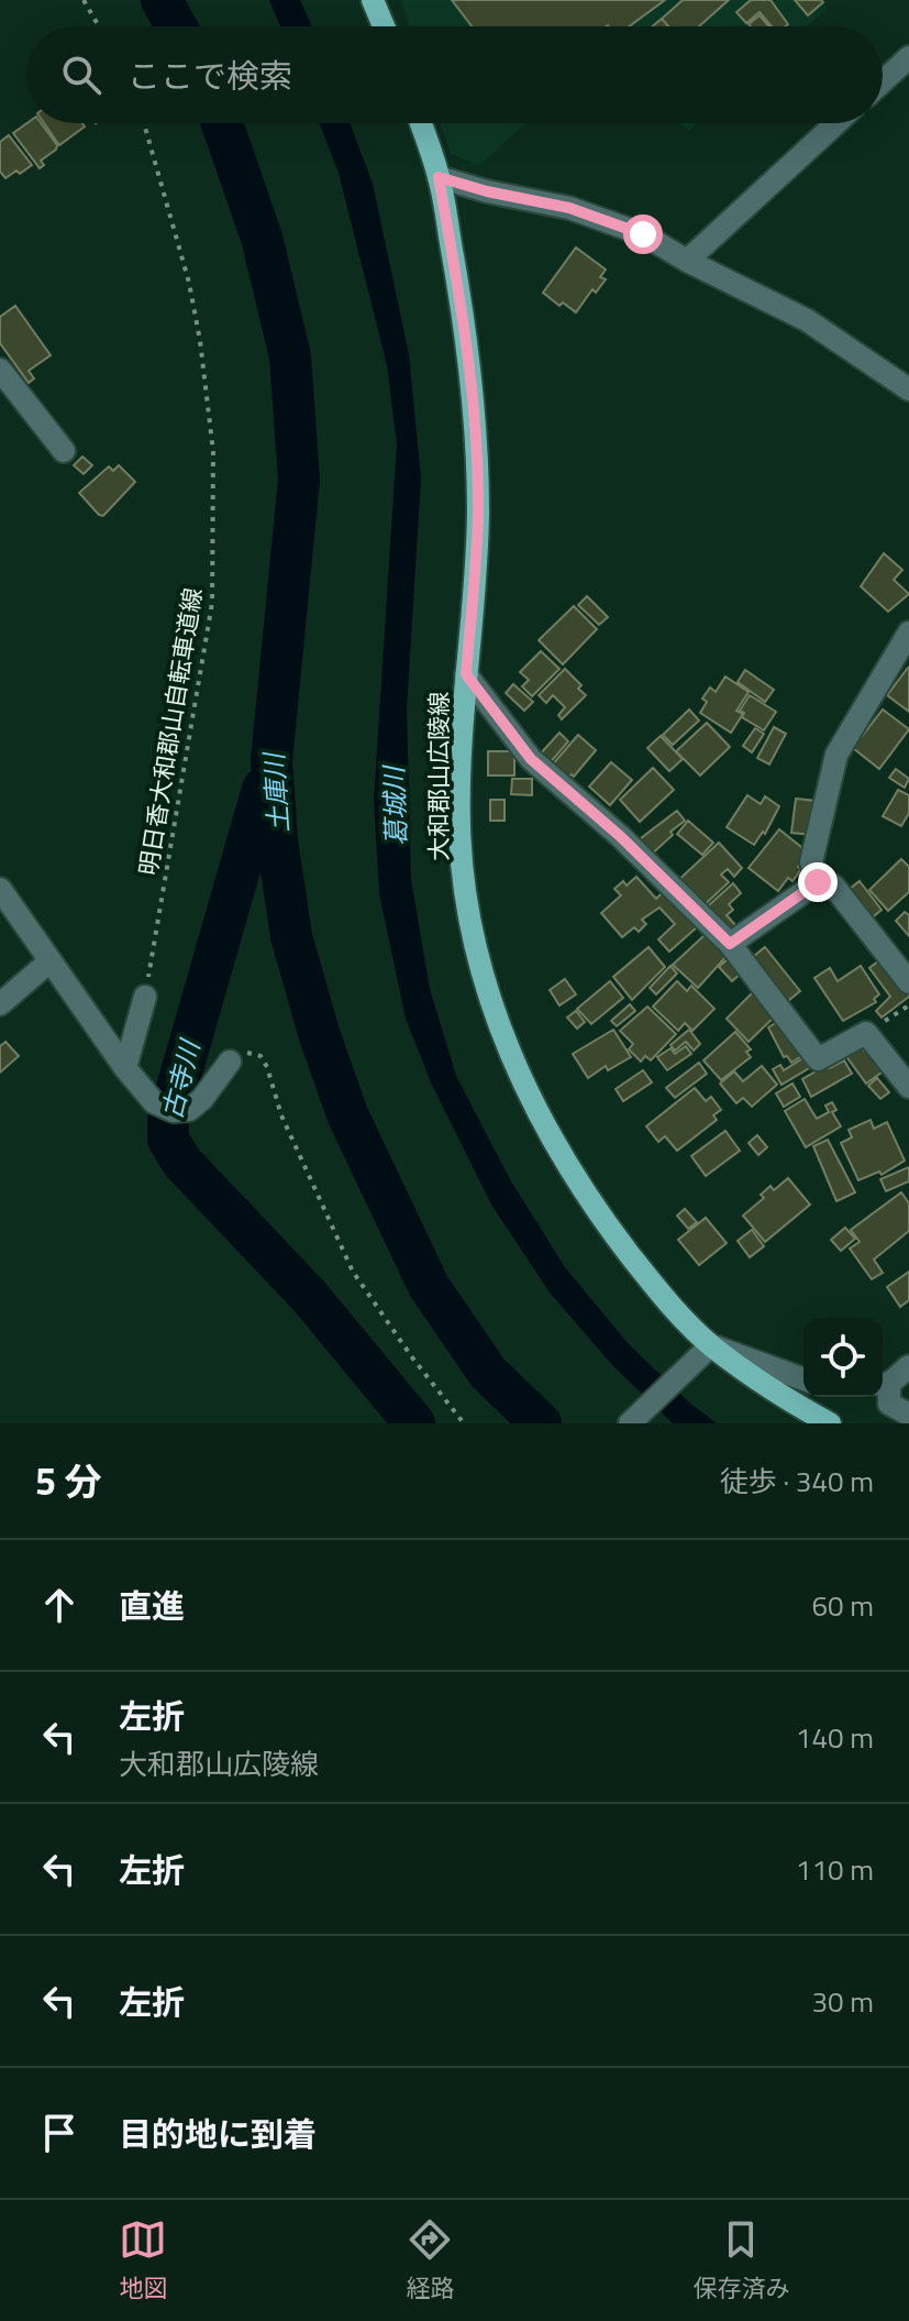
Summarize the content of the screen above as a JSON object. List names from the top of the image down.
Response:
{
  "streets": {
    "main road": ["大和郡山広陵線"],
    "path": ["明日香大和郡山自転車道線"]
  },
  "water": ["土庫川", "葛城川", "古寺川"],
  "page": {
    "search": "ここで検索",
    "heading": ["5 分", "徒歩 · 340 m"],
    "list": [
      ["直進", "60 m"],
      ["左折", "大和郡山広陵線", "140 m"],
      ["左折", "110 m"],
      ["左折", "30 m"],
      "目的地に到着"
    ],
    "nav": ["地図", "経路", "保存済み"]
  }
}
